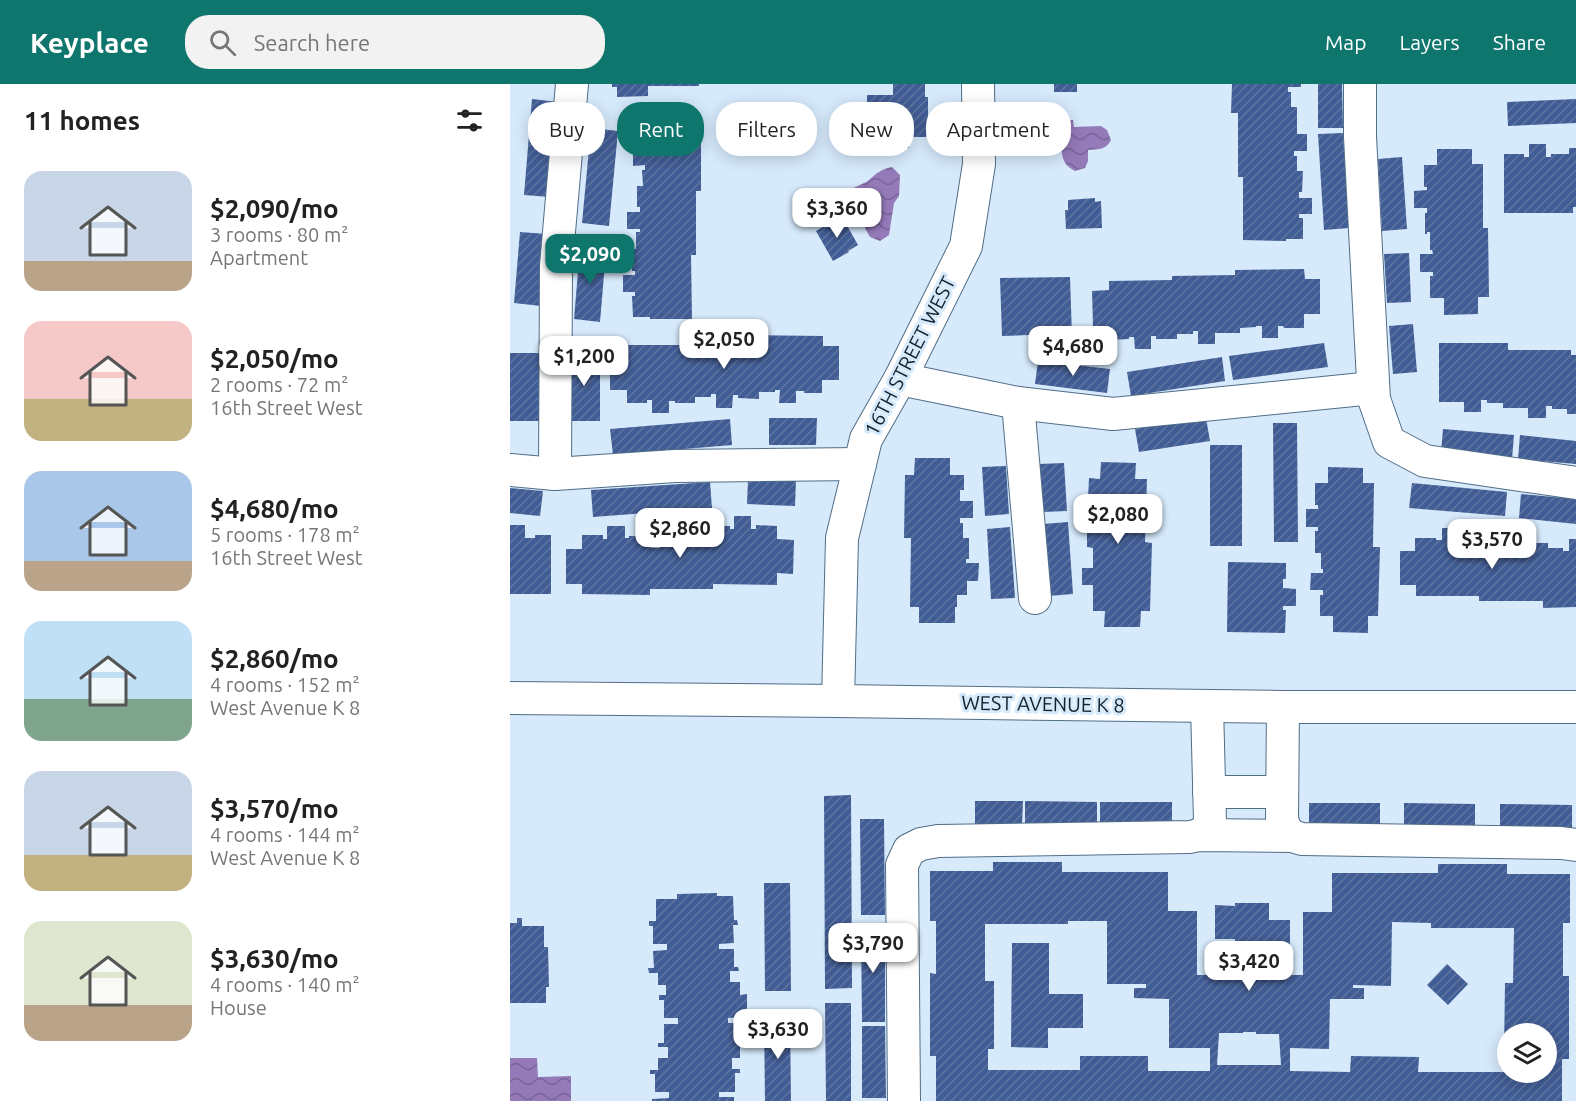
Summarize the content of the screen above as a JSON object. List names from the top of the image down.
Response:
{
  "streets": {
    "street": ["16TH STREET WEST", "WEST AVENUE K 8"]
  },
  "crossings": [
    ["16TH STREET WEST", "WEST AVENUE K 8"]
  ],
  "page": {
    "header": "Keyplace",
    "search": "Search here",
    "nav": ["Map", "Layers", "Share"],
    "heading": "11 homes",
    "chip": [
      "Buy",
      "Rent",
      "Filters",
      "New",
      "Apartment"
    ],
    "list": [
      {
        "name": "$2,090/mo",
        "note": "3 rooms · 80 m² · Apartment"
      },
      {
        "name": "$2,050/mo",
        "note": "2 rooms · 72 m² · 16th Street West"
      },
      {
        "name": "$4,680/mo",
        "note": "5 rooms · 178 m² · 16th Street West"
      },
      {
        "name": "$2,860/mo",
        "note": "4 rooms · 152 m² · West Avenue K 8"
      },
      {
        "name": "$3,570/mo",
        "note": "4 rooms · 144 m² · West Avenue K 8"
      },
      {
        "name": "$3,630/mo",
        "note": "4 rooms · 140 m² · House"
      }
    ],
    "price": [
      "$3,360",
      "$2,090",
      "$2,050",
      "$4,680",
      "$1,200",
      "$2,080",
      "$2,860",
      "$3,570",
      "$3,790",
      "$3,420",
      "$3,630"
    ]
  }
}
